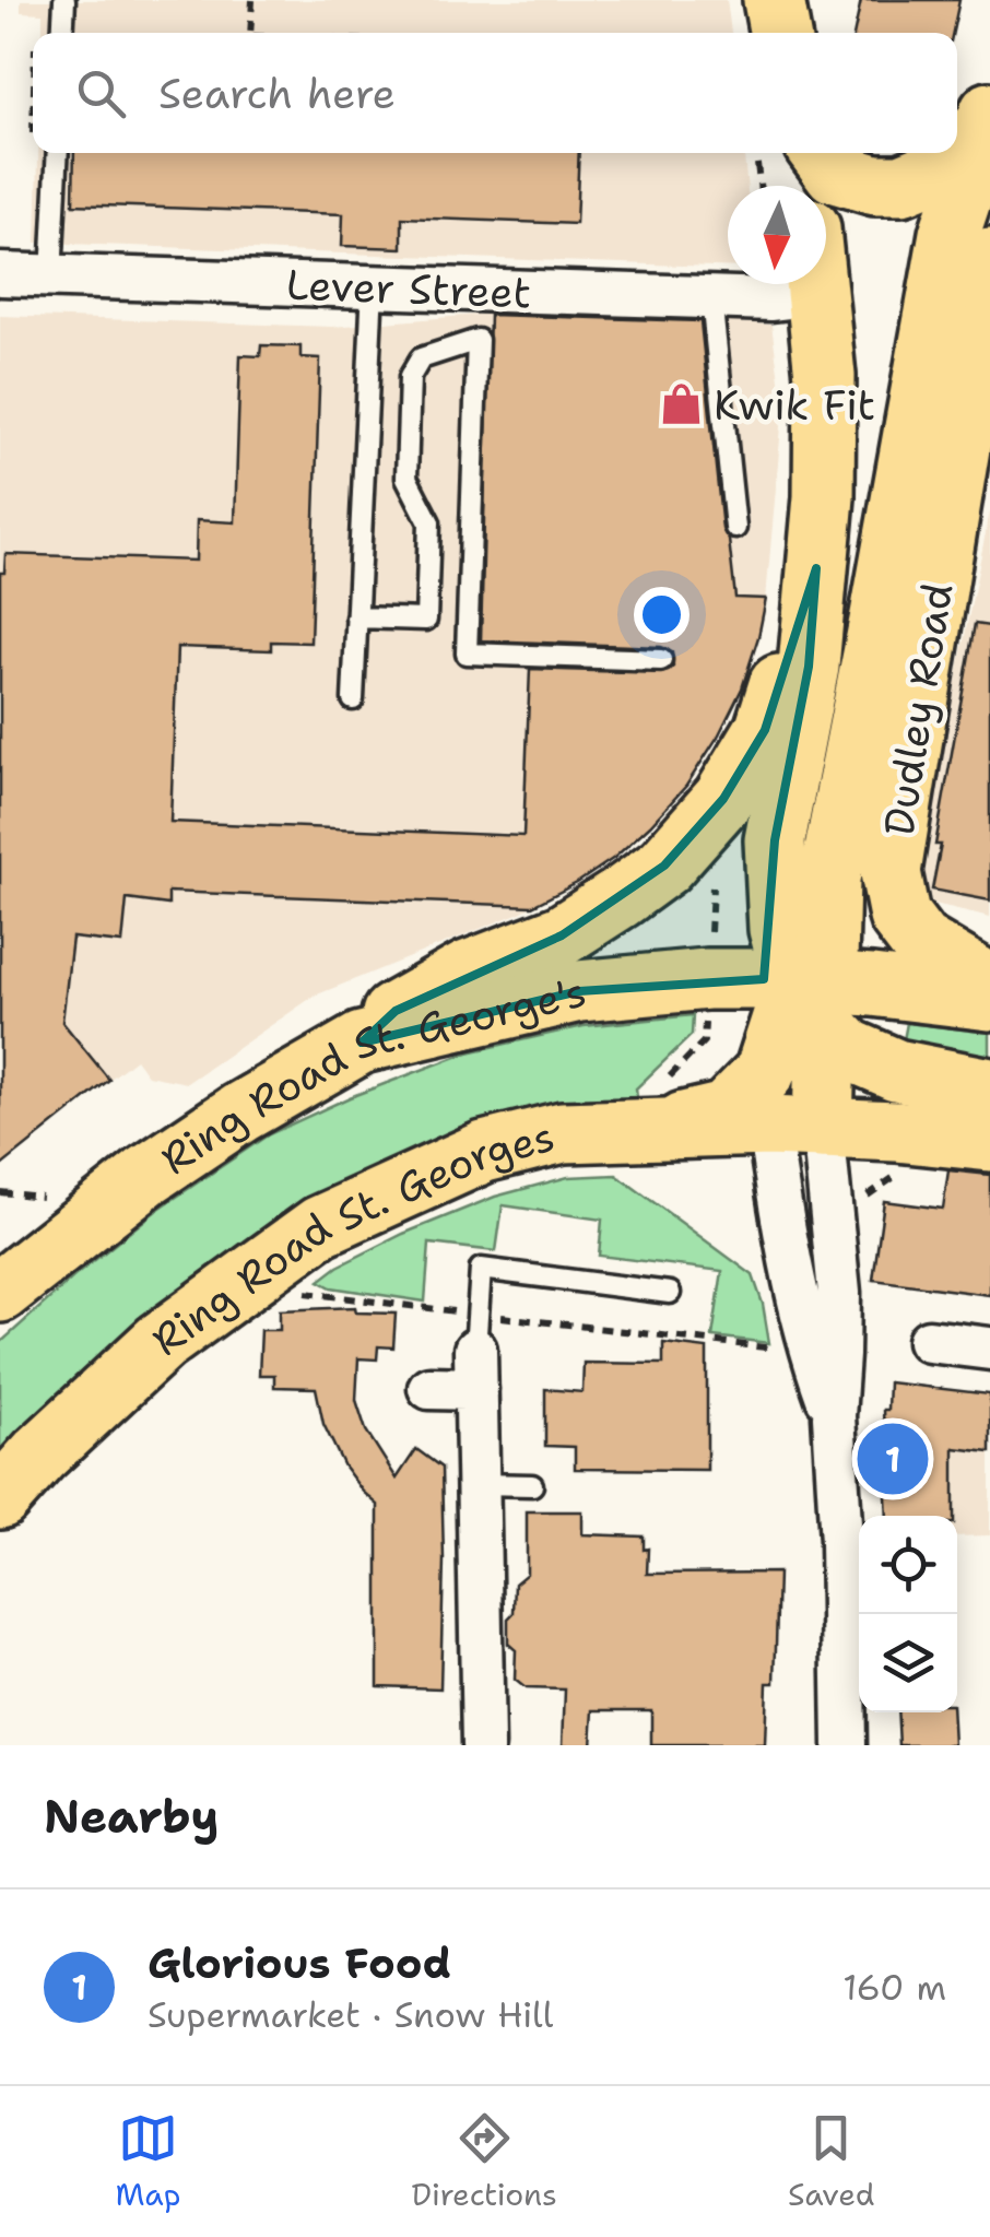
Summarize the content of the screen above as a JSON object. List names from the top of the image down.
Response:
{
  "streets": {
    "highway": ["Dudley Road", "Ring Road St. George's", "Ring Road St. Georges"],
    "street": ["Lever Street"]
  },
  "crossings": [
    ["Dudley Road", "Ring Road St. George's"],
    ["Dudley Road", "Ring Road St. Georges"]
  ],
  "places": {
    "shop": ["Kwik Fit"]
  },
  "north": "bottom",
  "page": {
    "search": "Search here",
    "pins": "1",
    "heading": "Nearby",
    "list": [
      {
        "mark": "1",
        "name": "Glorious Food",
        "note": "Supermarket · Snow Hill",
        "value": "160 m"
      }
    ],
    "nav": ["Map", "Directions", "Saved"]
  }
}
